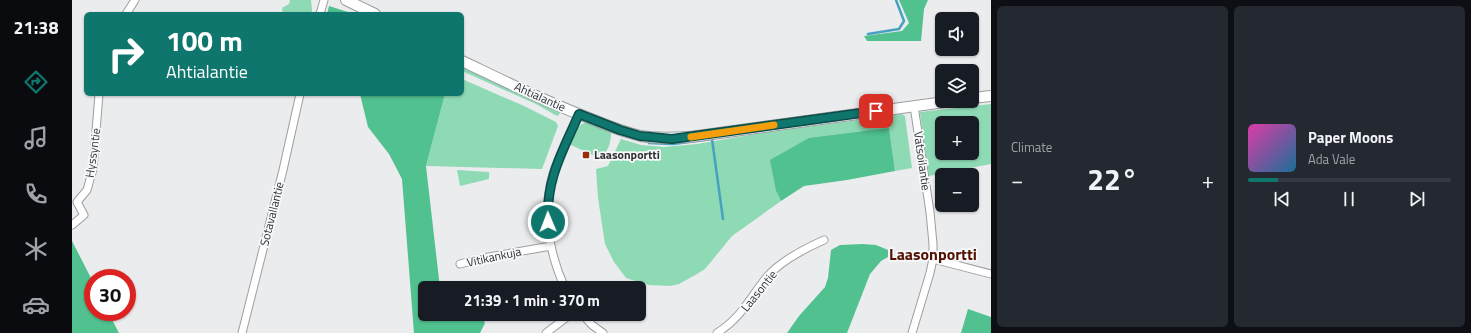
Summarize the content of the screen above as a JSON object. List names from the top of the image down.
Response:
{
  "streets": {
    "street": [
      "Ahtialantie",
      "Hyssyntie",
      "Vatsoilantie",
      "Sotavallantie",
      "Vitikankuja",
      "Laasontie"
    ]
  },
  "crossings": [
    ["Ahtialantie", "Vatsoilantie"]
  ],
  "districts": ["Laasonportti"],
  "places": {
    "transit": ["Laasonportti"]
  },
  "page": {
    "tabs": "21:38",
    "tile": "Climate",
    "map_buttons": ["+", "−"],
    "turn": ["100 m", "Ahtialantie"],
    "song": ["Paper Moons", "Ada Vale"],
    "heat": ["−", "22°", "+"],
    "limit": "30",
    "trip": "21:39 · 1 min · 370 m"
  }
}
